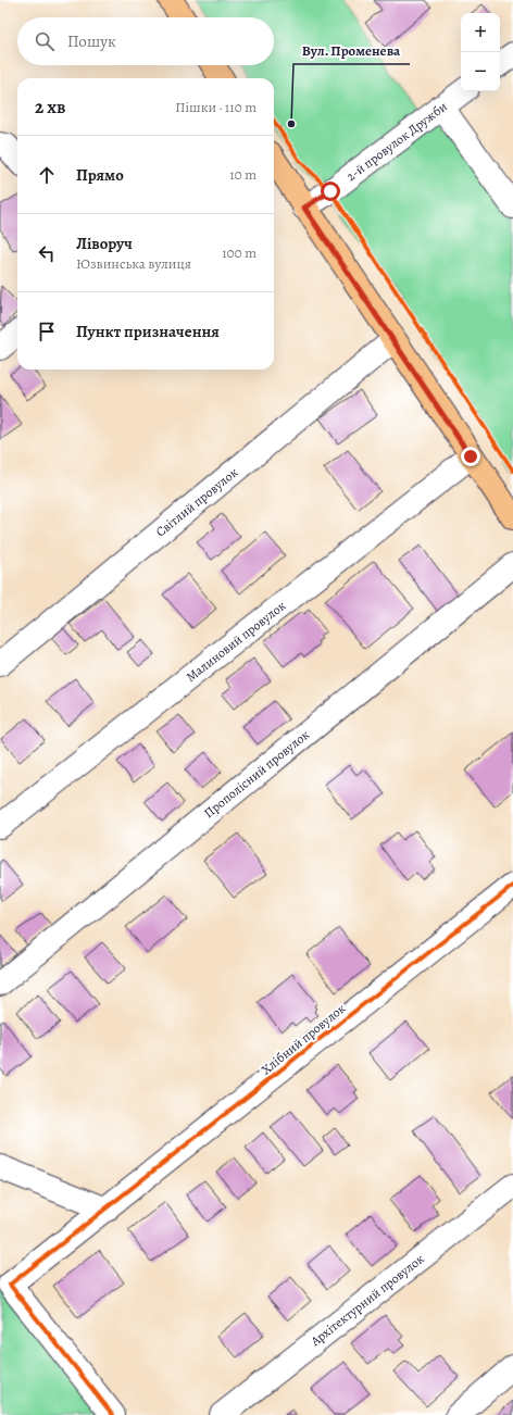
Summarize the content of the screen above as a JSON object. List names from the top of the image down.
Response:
{
  "streets": {
    "street": [
      "2-й провулок Дружби",
      "Світлий провулок",
      "Малиновий провулок",
      "Прополісний провулок",
      "Хлібний провулок",
      "Архітектурний провулок"
    ]
  },
  "places": ["Вул. Променева"],
  "page": {
    "map_buttons": ["+", "−"],
    "search": "Пошук",
    "heading": ["2 хв", "Пішки · 110 m"],
    "list": [
      ["Прямо", "10 m"],
      ["Ліворуч", "Юзвинська вулиця", "100 m"],
      "Пункт призначення"
    ]
  }
}
